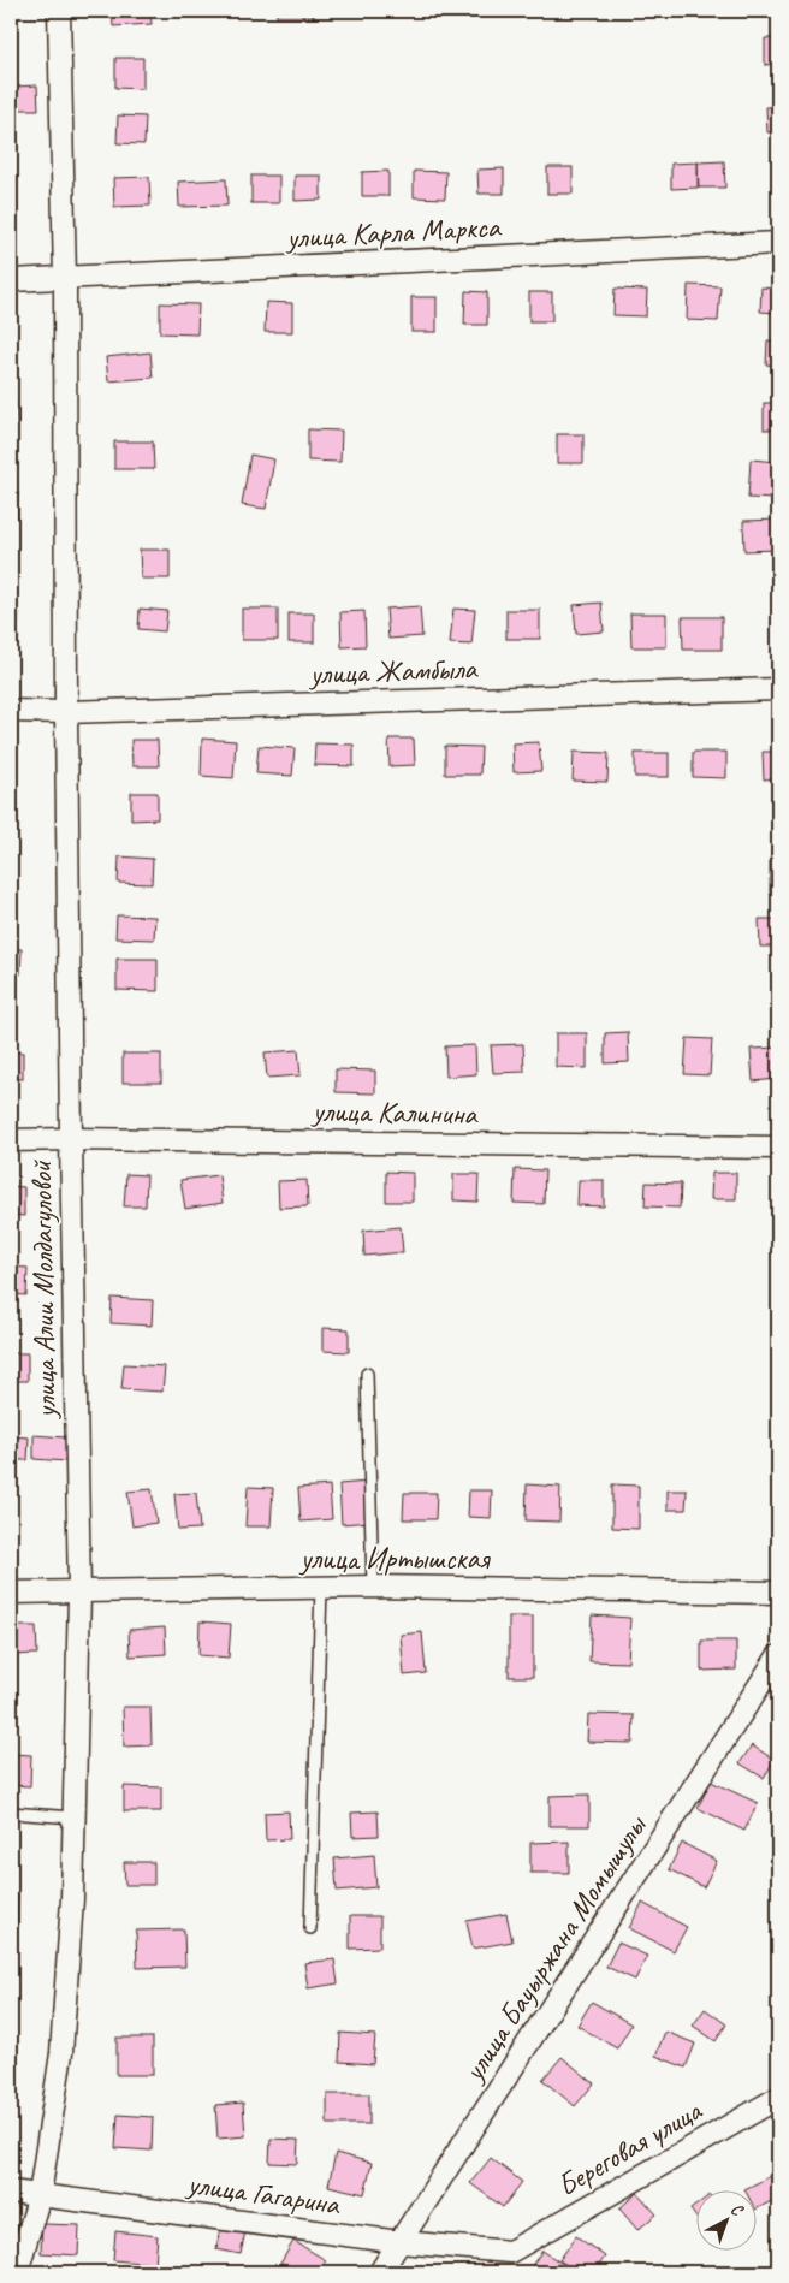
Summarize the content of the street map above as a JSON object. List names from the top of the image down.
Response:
{
  "streets": {
    "street": [
      "улица Карла Маркса",
      "улица Жамбыла",
      "улица Калинина",
      "улица Алии Молдагуловой",
      "улица Иртышская",
      "улица Бауыржана Момышулы",
      "Береговая улица",
      "улица Гагарина"
    ]
  },
  "crossings": [
    ["улица Карла Маркса", "улица Алии Молдагуловой"],
    ["улица Жамбыла", "улица Алии Молдагуловой"],
    ["улица Калинина", "улица Алии Молдагуловой"],
    ["улица Алии Молдагуловой", "улица Иртышская"],
    ["улица Алии Молдагуловой", "улица Гагарина"],
    ["улица Бауыржана Момышулы", "улица Гагарина"],
    ["Береговая улица", "улица Гагарина"]
  ],
  "north": "top right"
}
